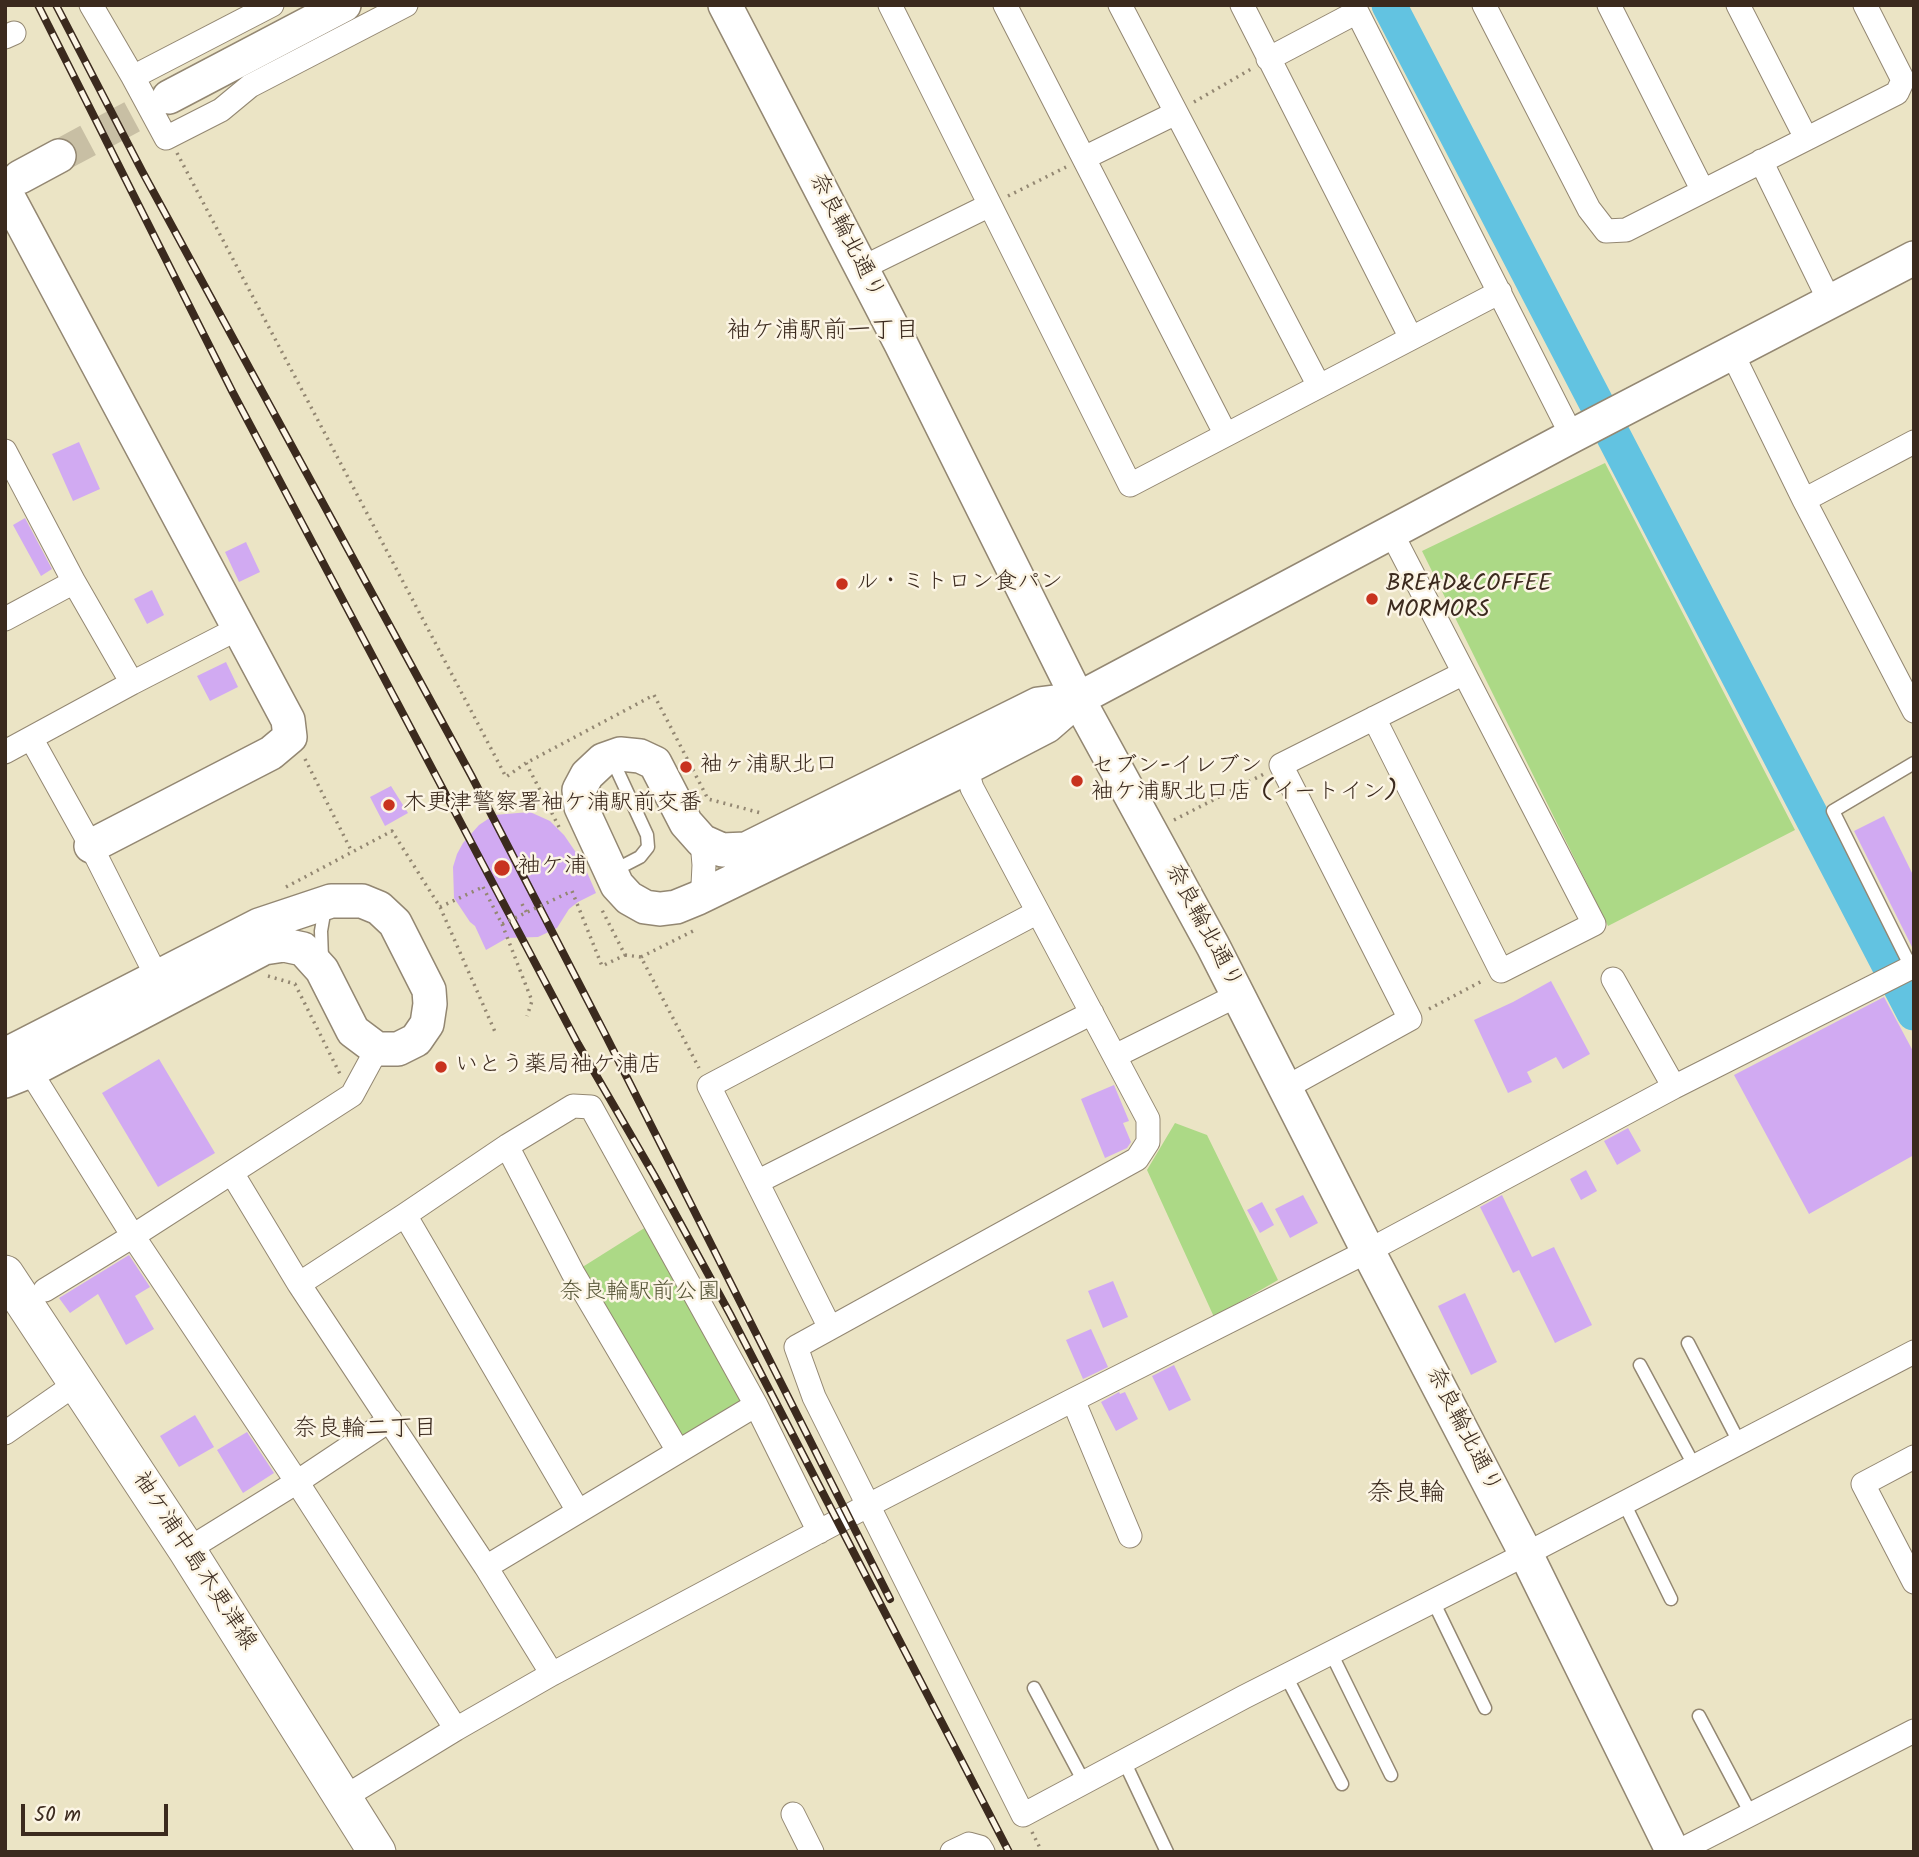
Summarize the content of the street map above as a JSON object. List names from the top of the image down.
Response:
{
  "streets": {
    "main road": ["袖ケ浦中島木更津線"],
    "street": ["奈良輪北通り"]
  },
  "districts": ["袖ケ浦駅前一丁目", "奈良輪二丁目", "奈良輪"],
  "parks": ["奈良輪駅前公園"],
  "places": [
    "ル・ミトロン食パン",
    "BREAD&COFFEE MORMORS",
    "袖ヶ浦駅北口",
    "セブン-イレブン 袖ケ浦駅北口店 (イートイン)",
    "木更津警察署袖ケ浦駅前交番",
    "袖ケ浦",
    "いとう薬局袖ケ浦店"
  ],
  "scale_bar": "50 m"
}
